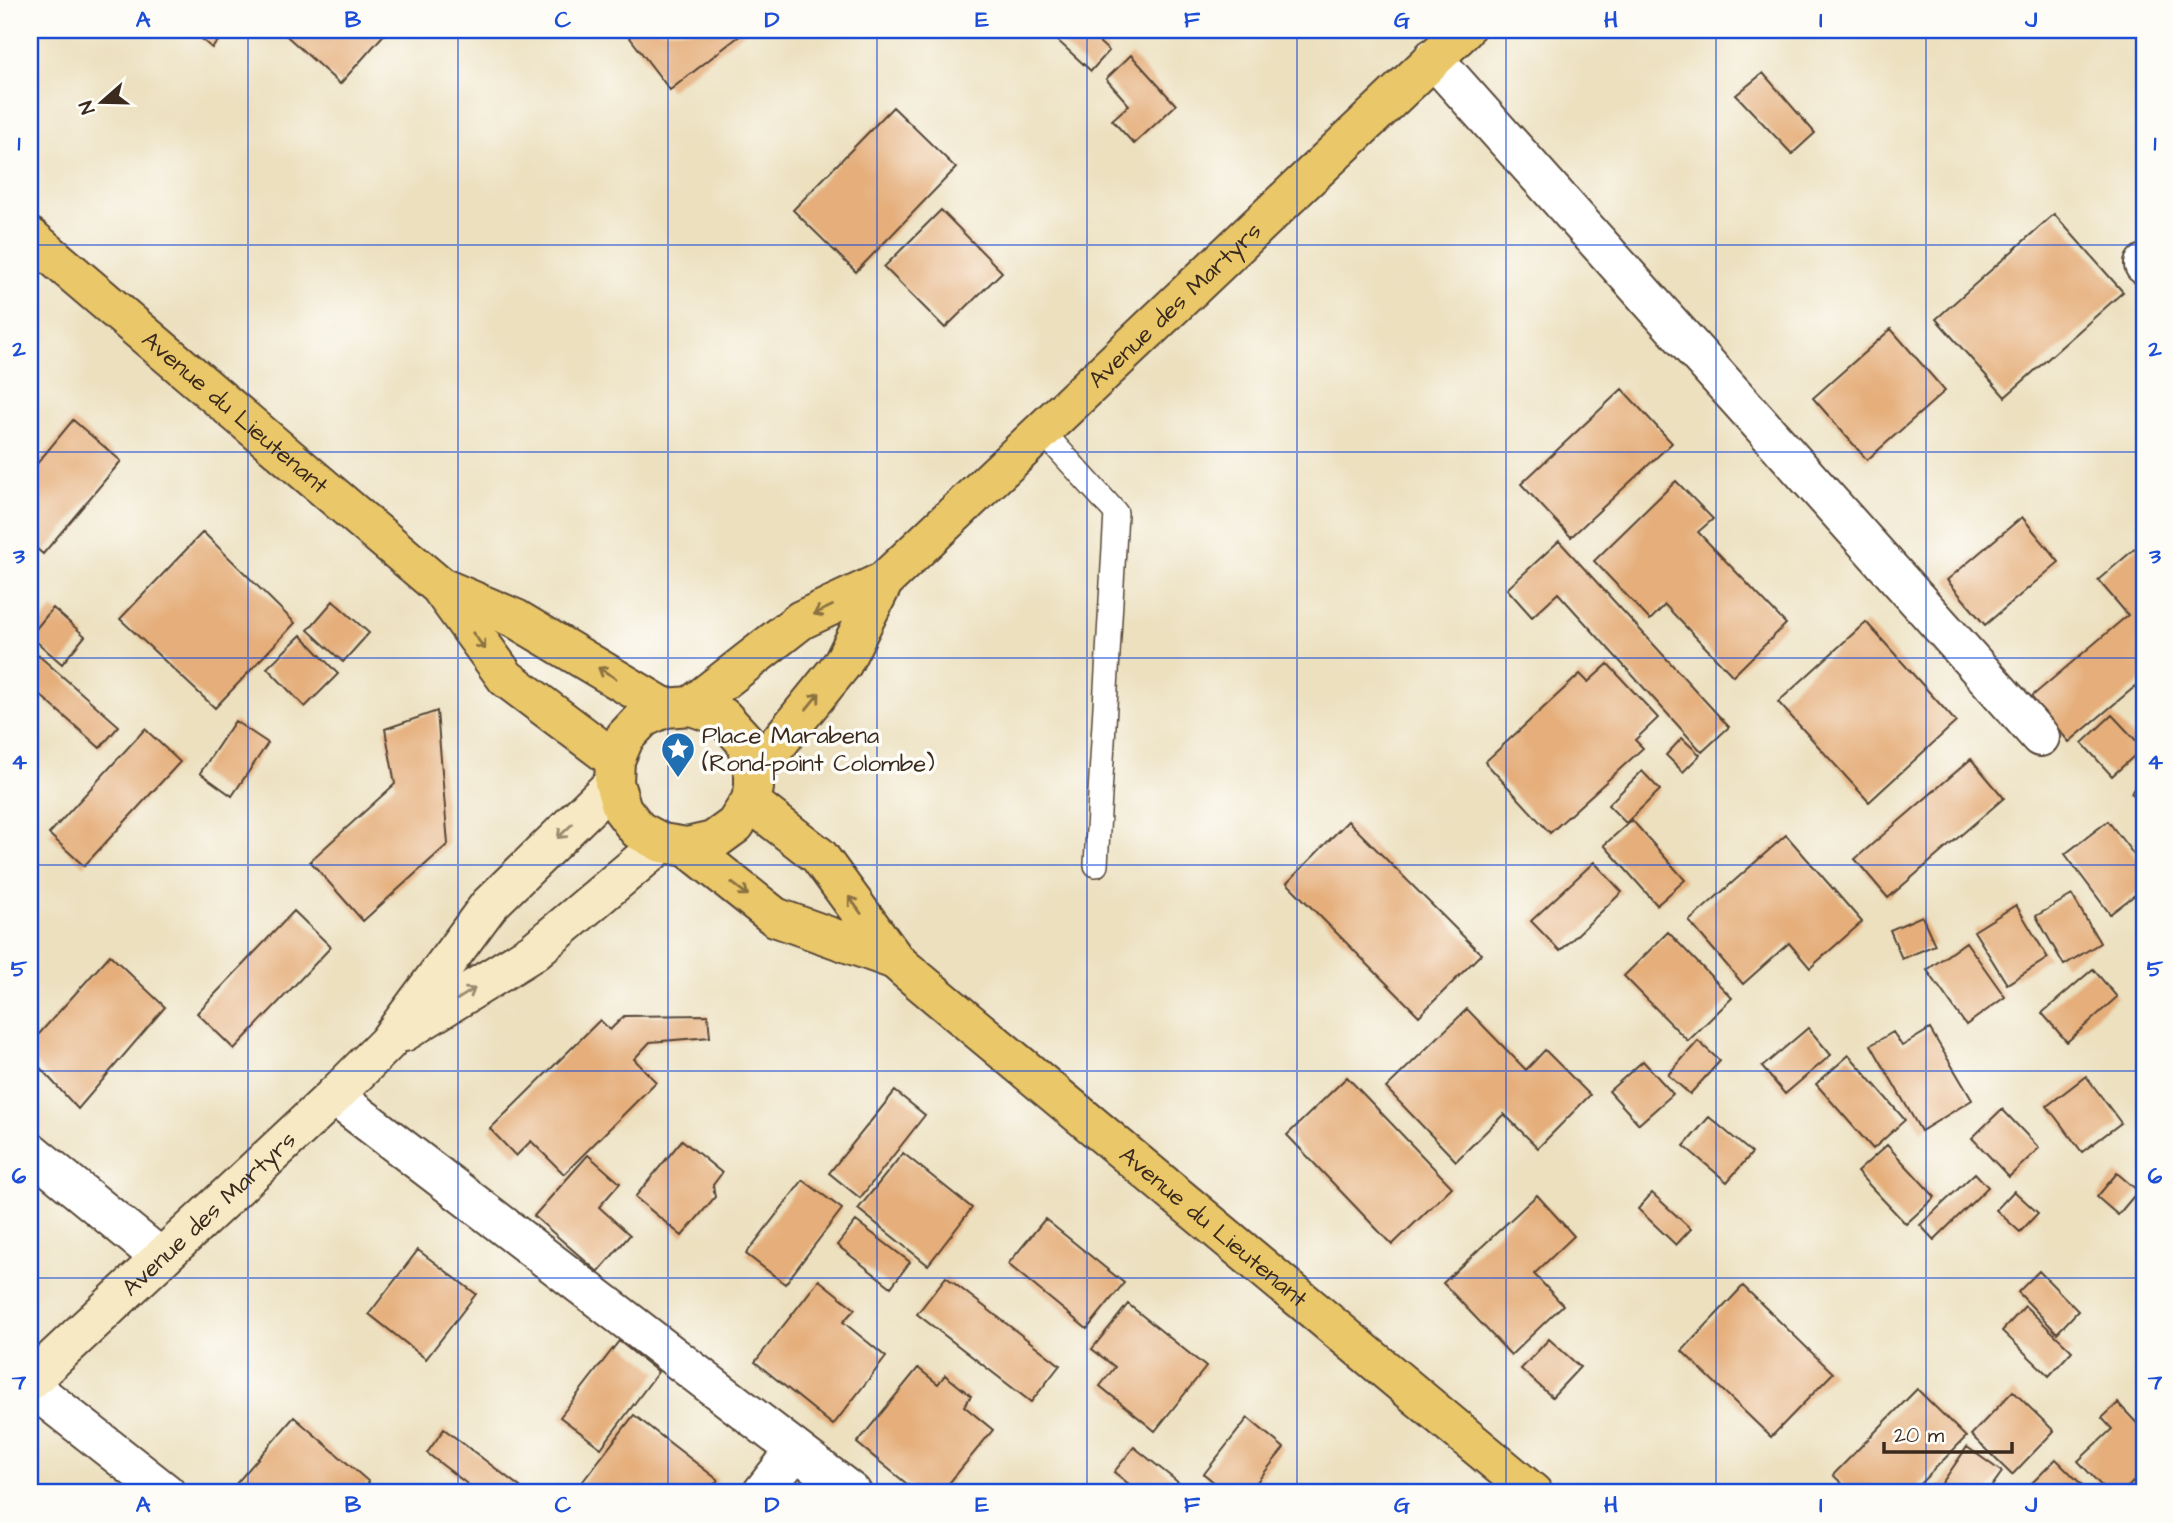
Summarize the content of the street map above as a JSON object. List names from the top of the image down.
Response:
{
  "streets": {
    "main road": ["Avenue des Martyrs", "Avenue du Lieutenant"]
  },
  "crossings": [
    ["Avenue des Martyrs", "Avenue du Lieutenant"]
  ],
  "places": {
    "place": ["Place Marabena (Rond-point Colombe)"]
  },
  "scale_bar": "20 m",
  "north": "left",
  "grid": {
    "columns": [
      "A",
      "B",
      "C",
      "D",
      "E",
      "F",
      "G",
      "H",
      "I",
      "J"
    ],
    "rows": [
      "1",
      "2",
      "3",
      "4",
      "5",
      "6",
      "7"
    ]
  }
}
